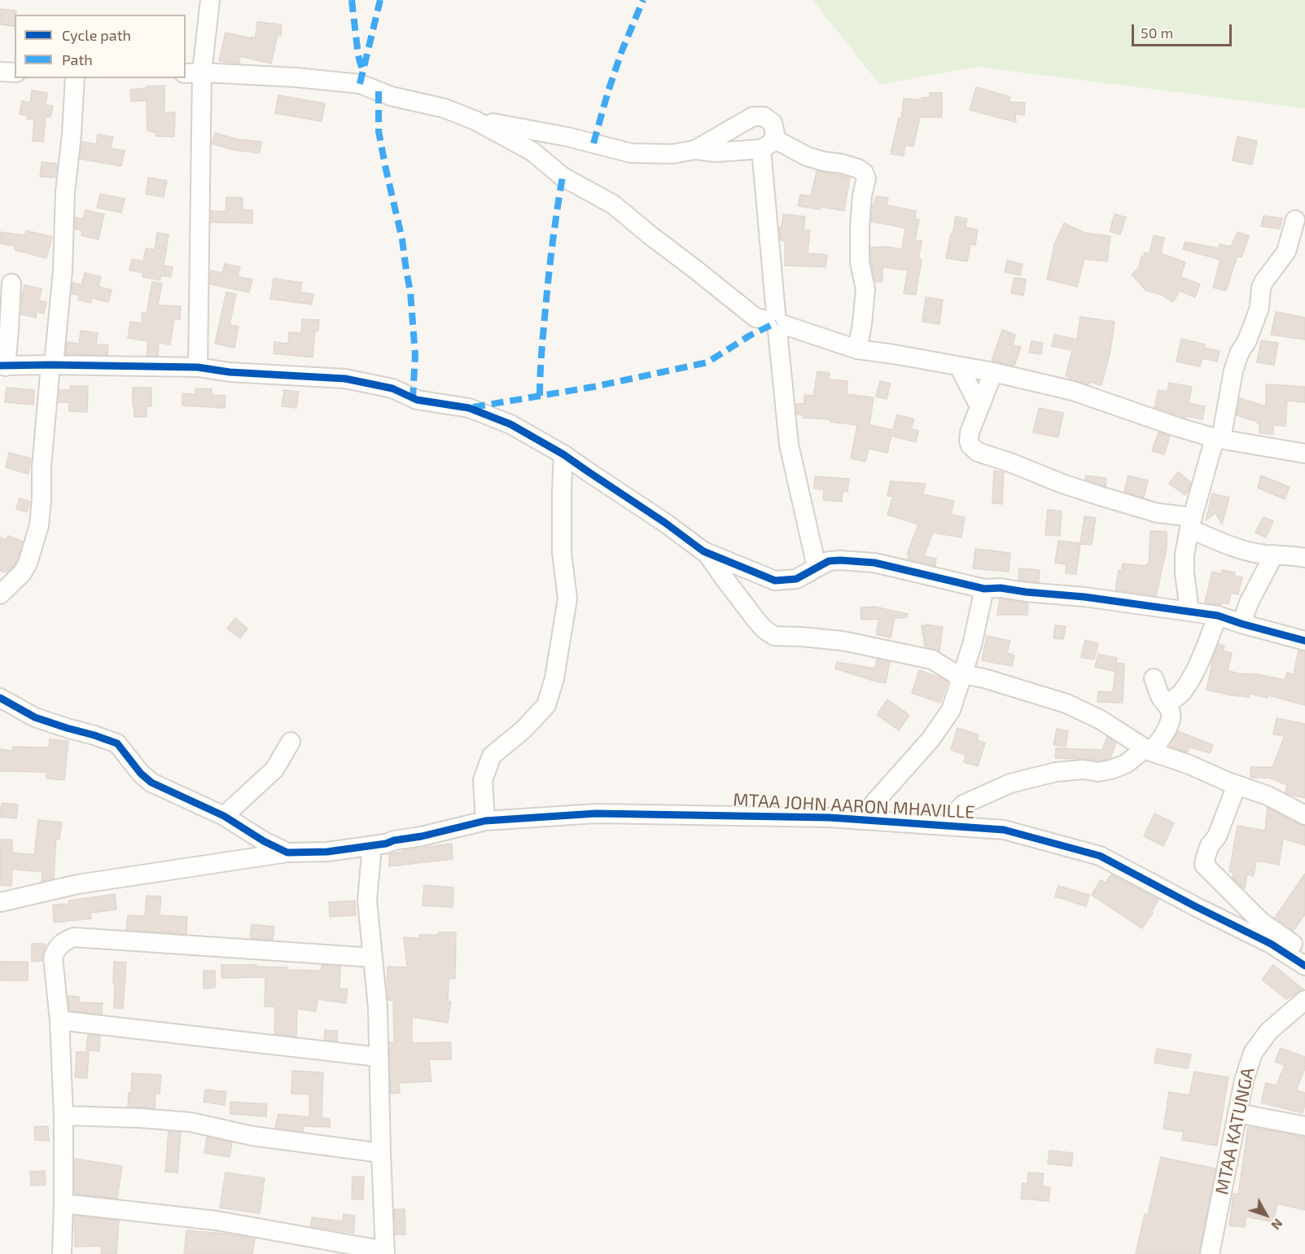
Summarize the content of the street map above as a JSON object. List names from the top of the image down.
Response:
{
  "streets": {
    "street": ["MTAA JOHN AARON MHAVILLE", "MTAA KATUNGA"]
  },
  "legend": ["Cycle path", "Path"],
  "scale_bar": "50 m",
  "north": "bottom right"
}
